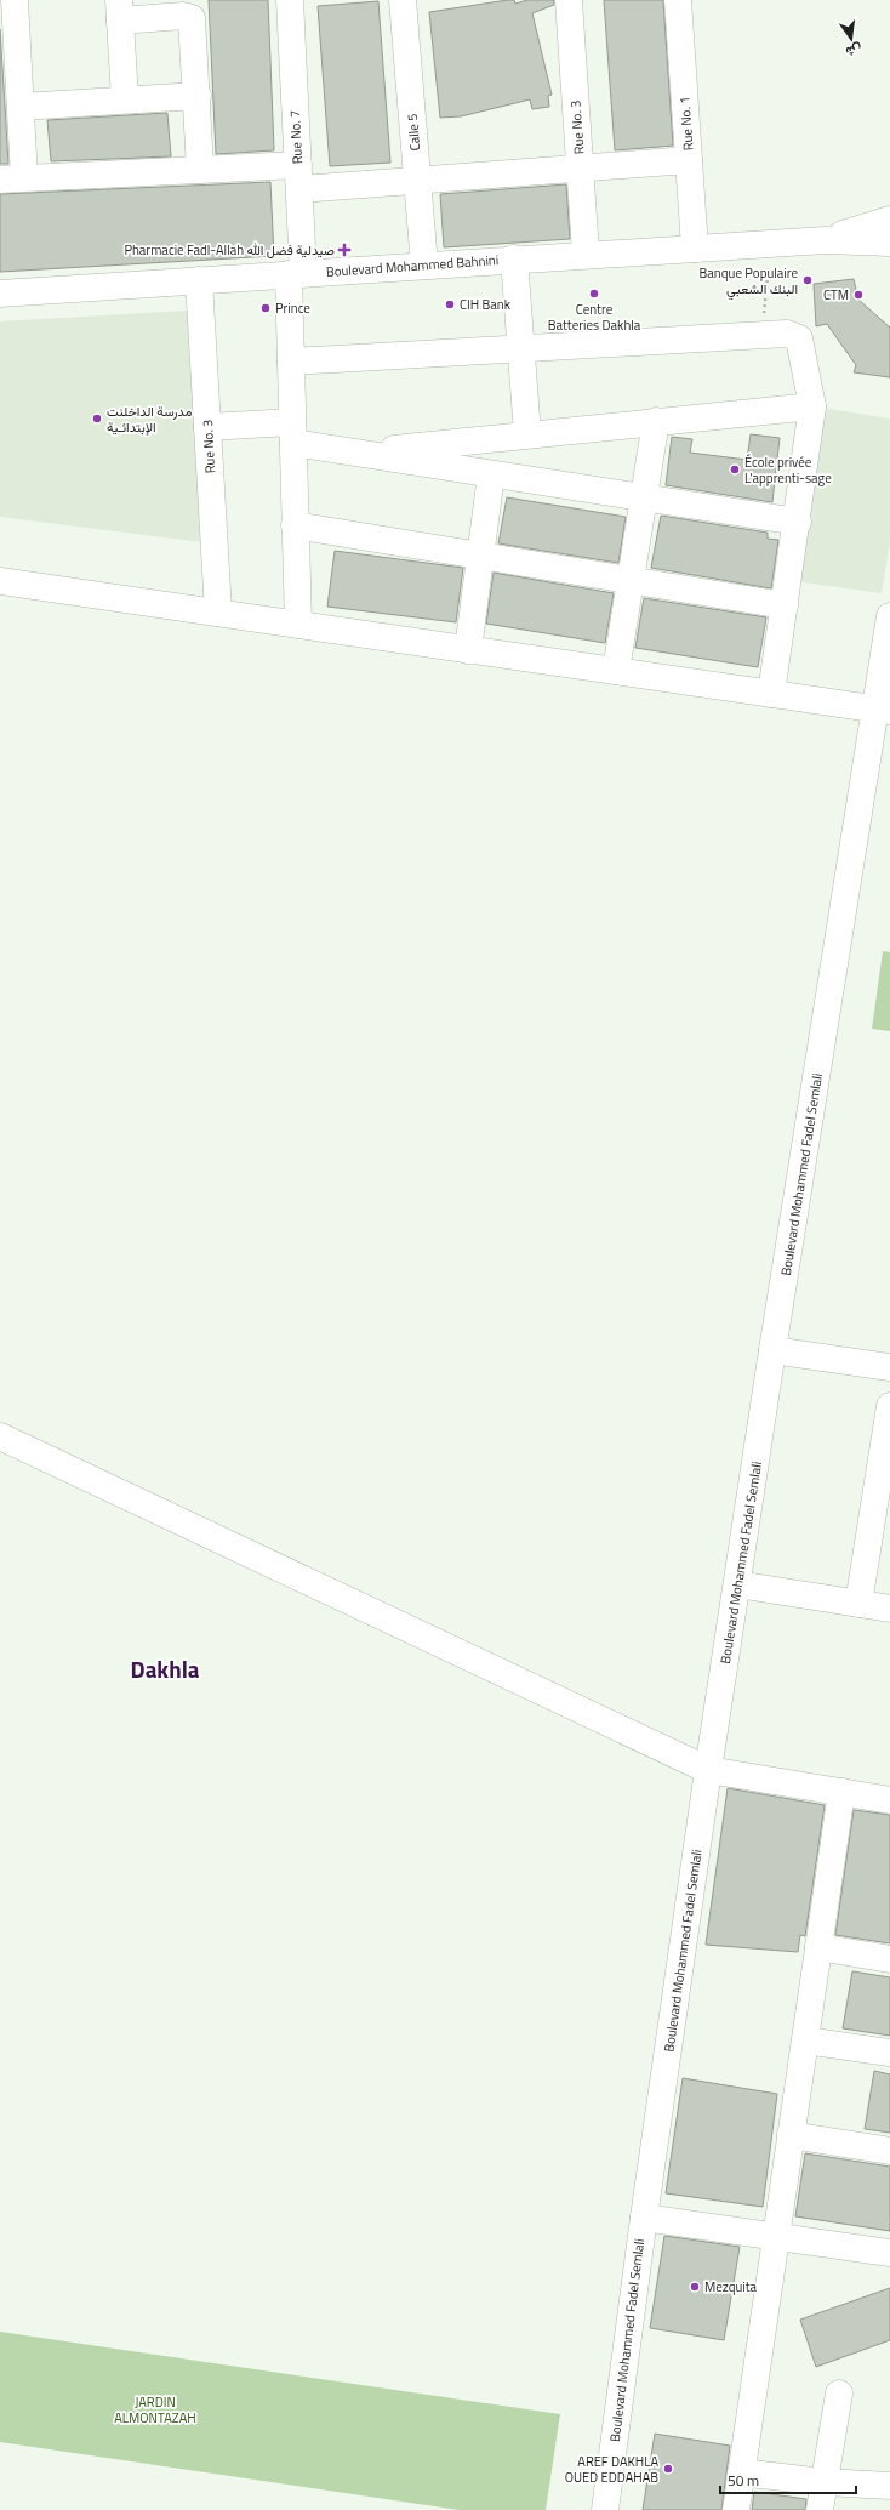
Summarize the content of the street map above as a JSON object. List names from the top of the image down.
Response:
{
  "streets": {
    "street": [
      "Rue No. 1",
      "Rue No. 3",
      "Calle 5",
      "Rue No. 7",
      "Boulevard Mohammed Bahnini",
      "Boulevard Mohammed Fadel Semlali"
    ]
  },
  "crossings": [
    ["Rue No. 1", "Boulevard Mohammed Bahnini"],
    ["Rue No. 3", "Boulevard Mohammed Bahnini"],
    ["Calle 5", "Boulevard Mohammed Bahnini"],
    ["Rue No. 7", "Boulevard Mohammed Bahnini"]
  ],
  "districts": ["Dakhla"],
  "parks": ["JARDIN ALMONTAZAH"],
  "places": {
    "health": ["Pharmacie Fadl-Allah صيدلية فضل الله"],
    "other": [
      "Banque Populaire البنك الشعبي",
      "Centre Batteries Dakhla",
      "CTM",
      "CIH Bank",
      "Prince",
      "مدرسة الداخلنت الإبتدائـية",
      "École privée L'apprenti-sage",
      "Mezquita",
      "AREF DAKHLA OUED EDDAHAB"
    ]
  },
  "scale_bar": "50 m",
  "north": "bottom"
}
